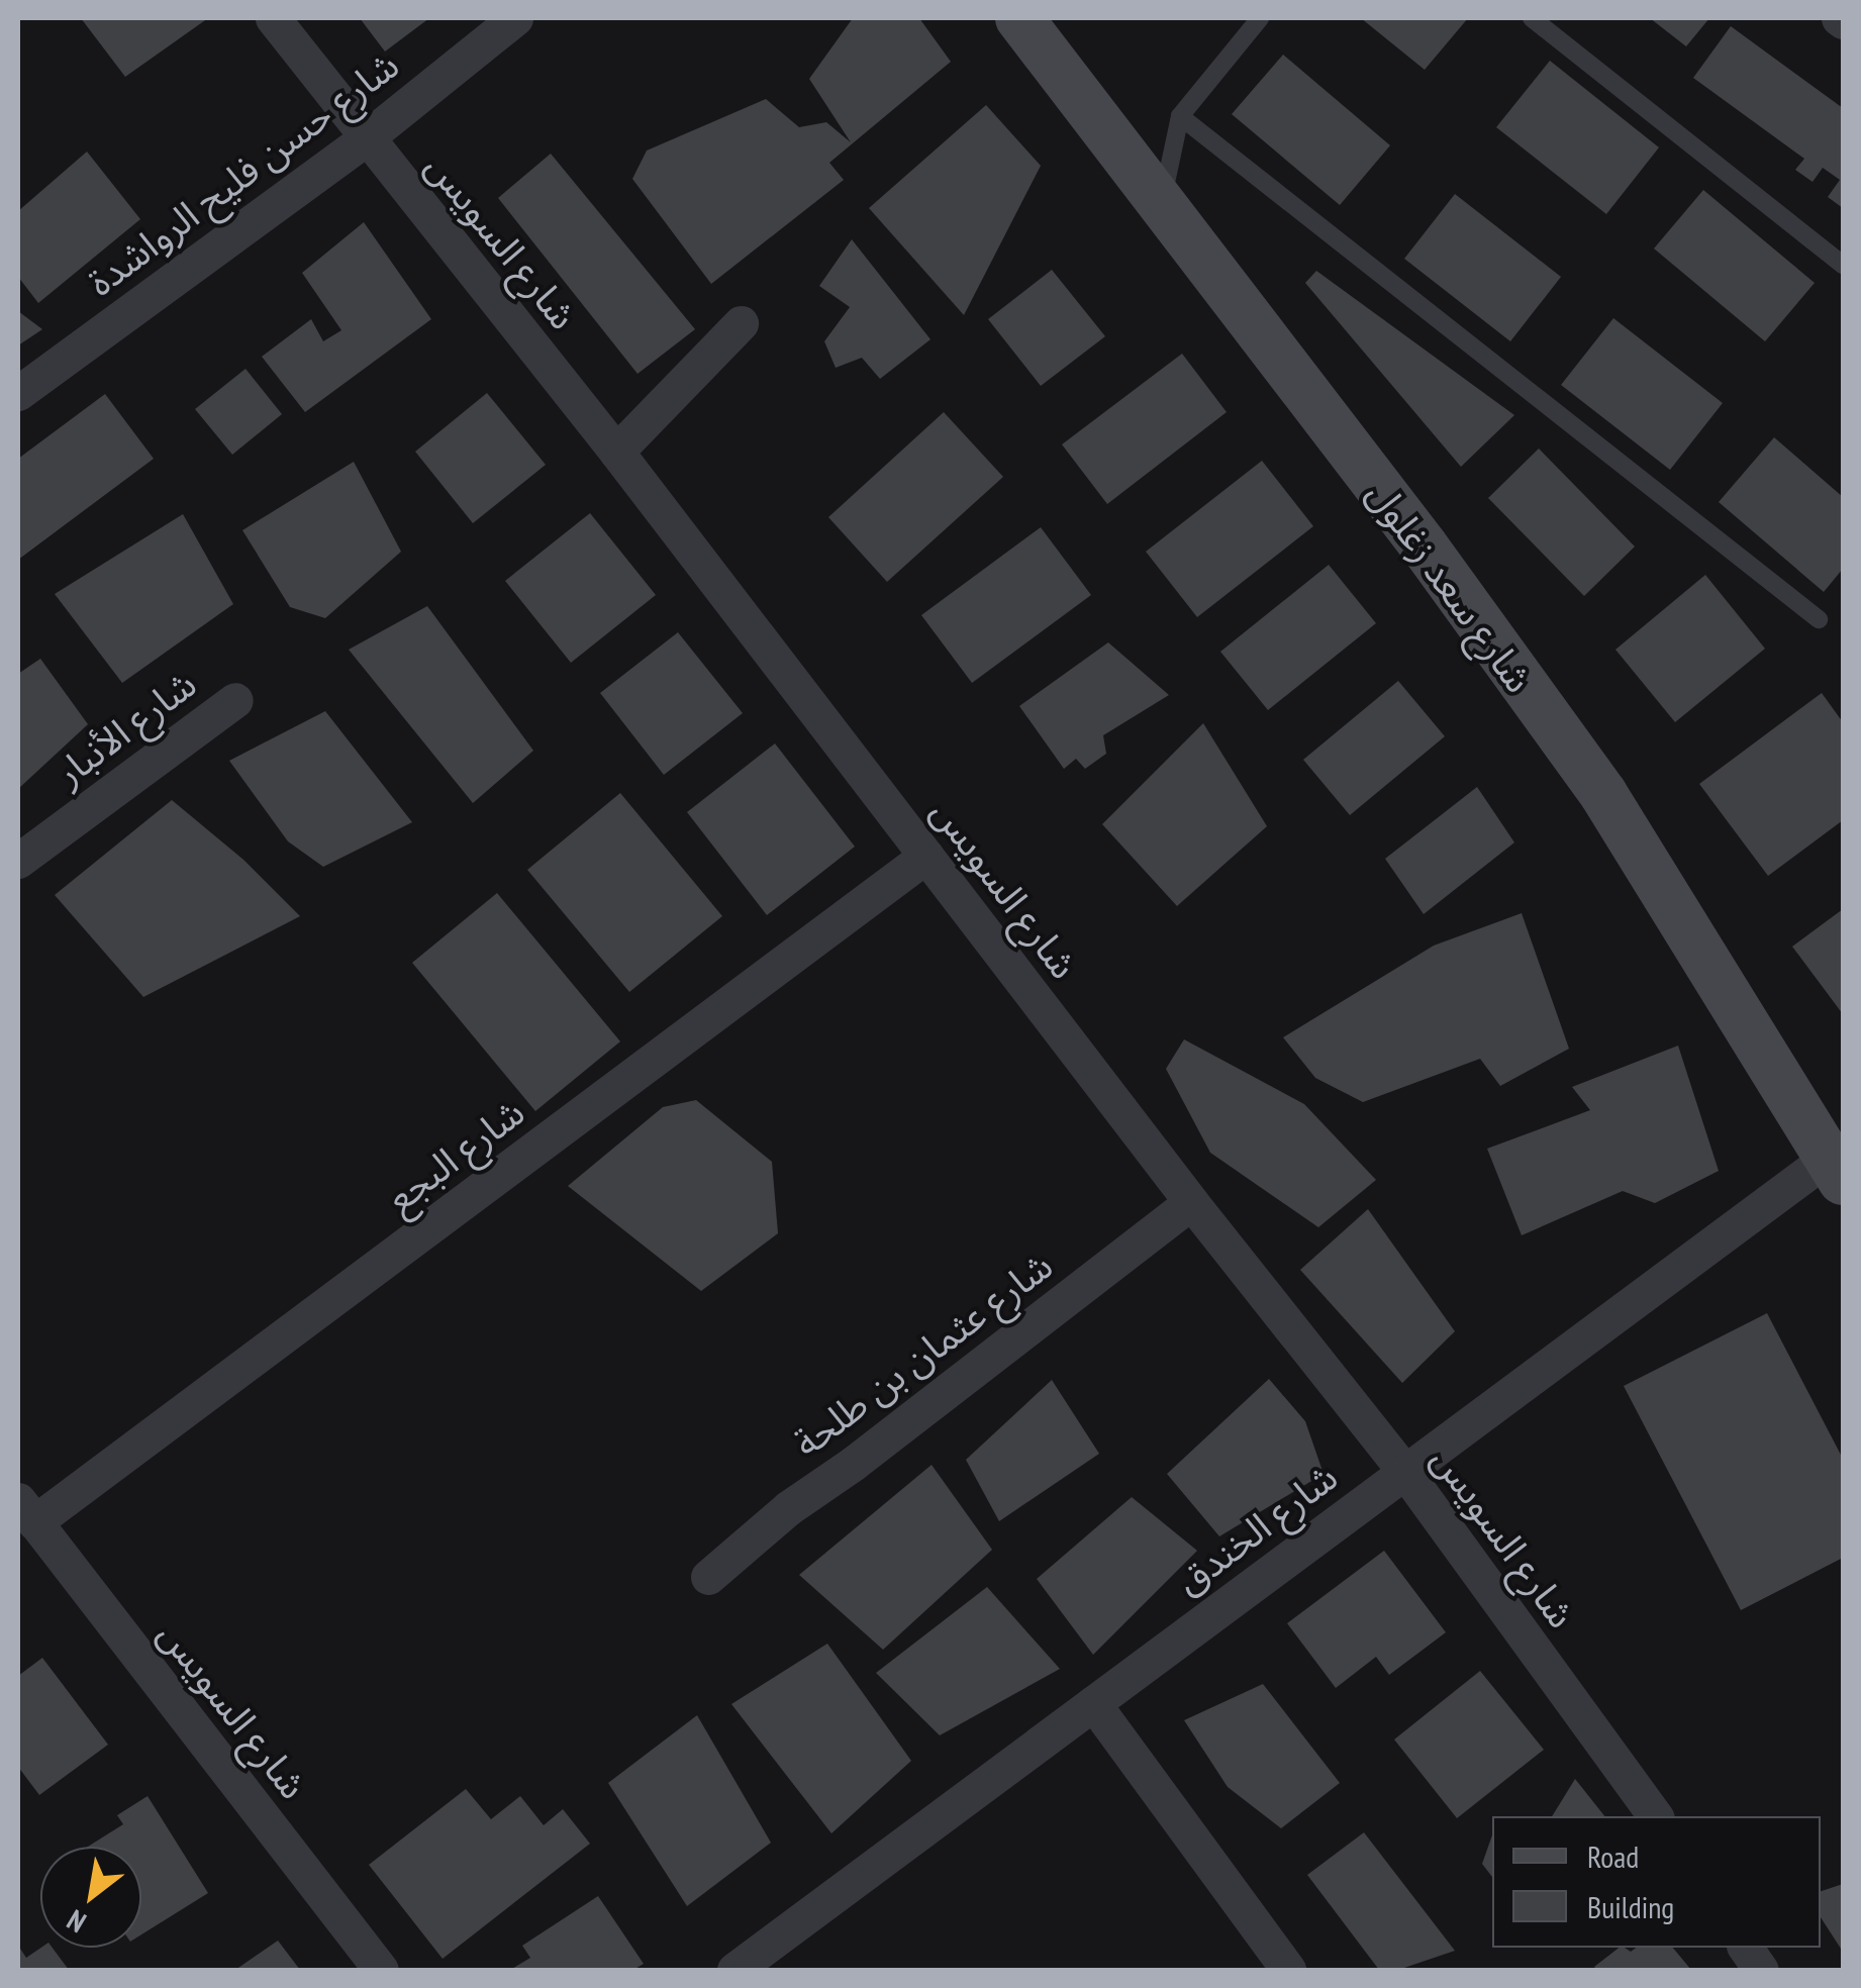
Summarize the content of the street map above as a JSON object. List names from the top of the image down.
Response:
{
  "streets": {
    "main road": ["شارع سعد زغلول"],
    "street": [
      "شارع حسن فليح الرواشدة",
      "شارع السويس",
      "شارع الأنبار",
      "شارع البجع",
      "شارع عثمان بن طلحة",
      "شارع الخندق"
    ]
  },
  "crossings": [
    ["شارع حسن فليح الرواشدة", "شارع السويس"],
    ["شارع السويس", "شارع البجع"],
    ["شارع السويس", "شارع عثمان بن طلحة"],
    ["شارع السويس", "شارع الخندق"],
    ["شارع سعد زغلول", "شارع الخندق"]
  ],
  "legend": ["Road", "Building"],
  "north": "bottom left"
}
